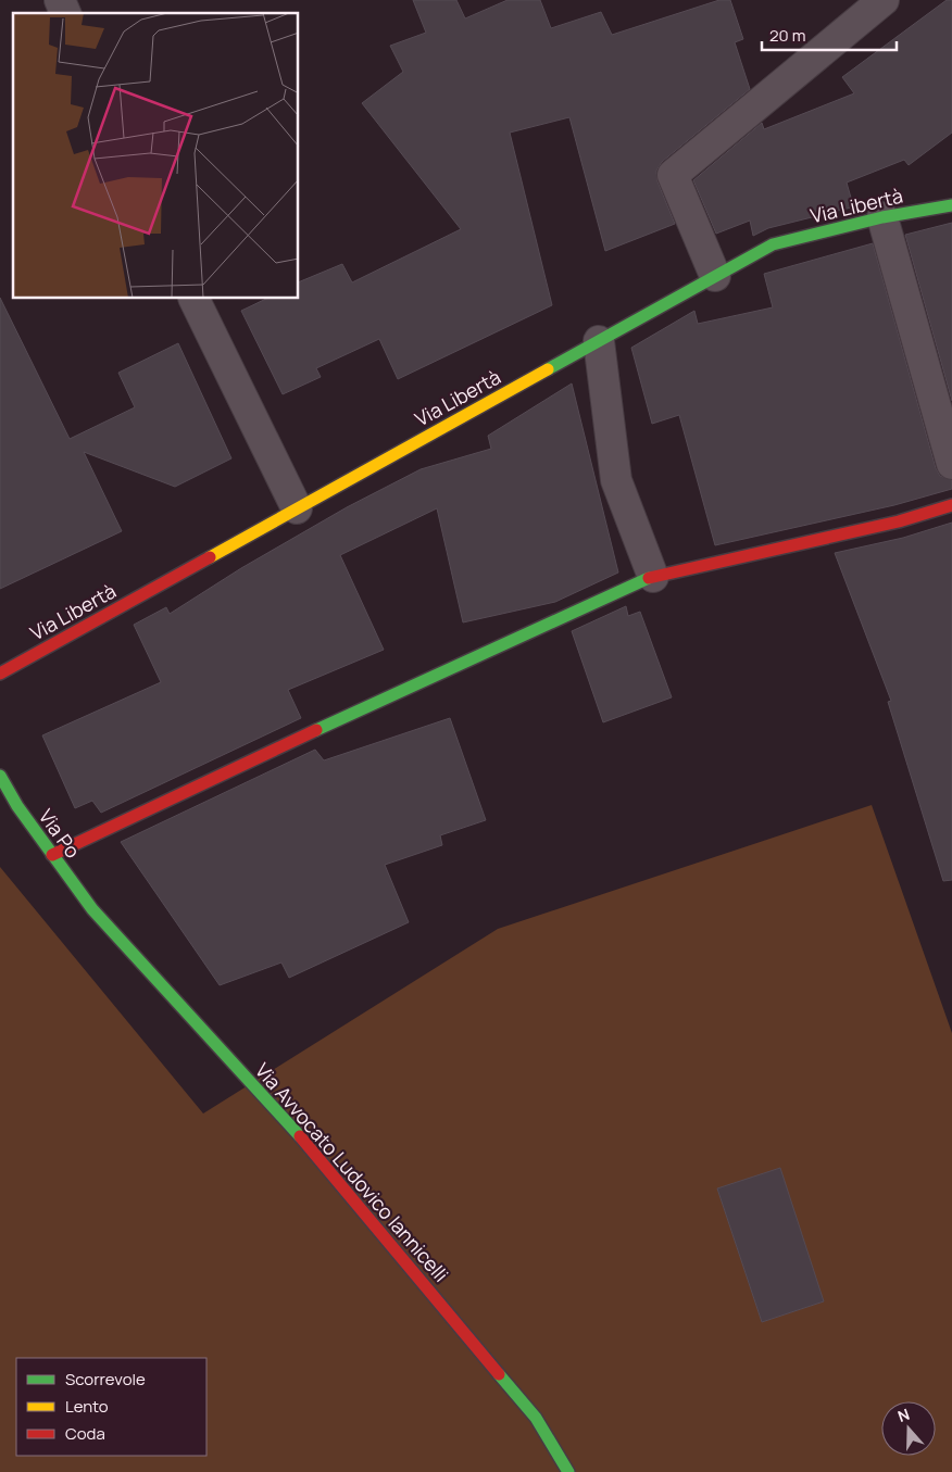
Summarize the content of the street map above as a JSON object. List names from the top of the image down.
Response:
{
  "streets": {
    "street": ["Via Libertà", "Via Po", "Via Avvocato Ludovico Iannicelli"]
  },
  "crossings": [
    ["Via Po", "Via Avvocato Ludovico Iannicelli"]
  ],
  "legend": ["Scorrevole", "Lento", "Coda"],
  "scale_bar": "20 m",
  "north": "top"
}
